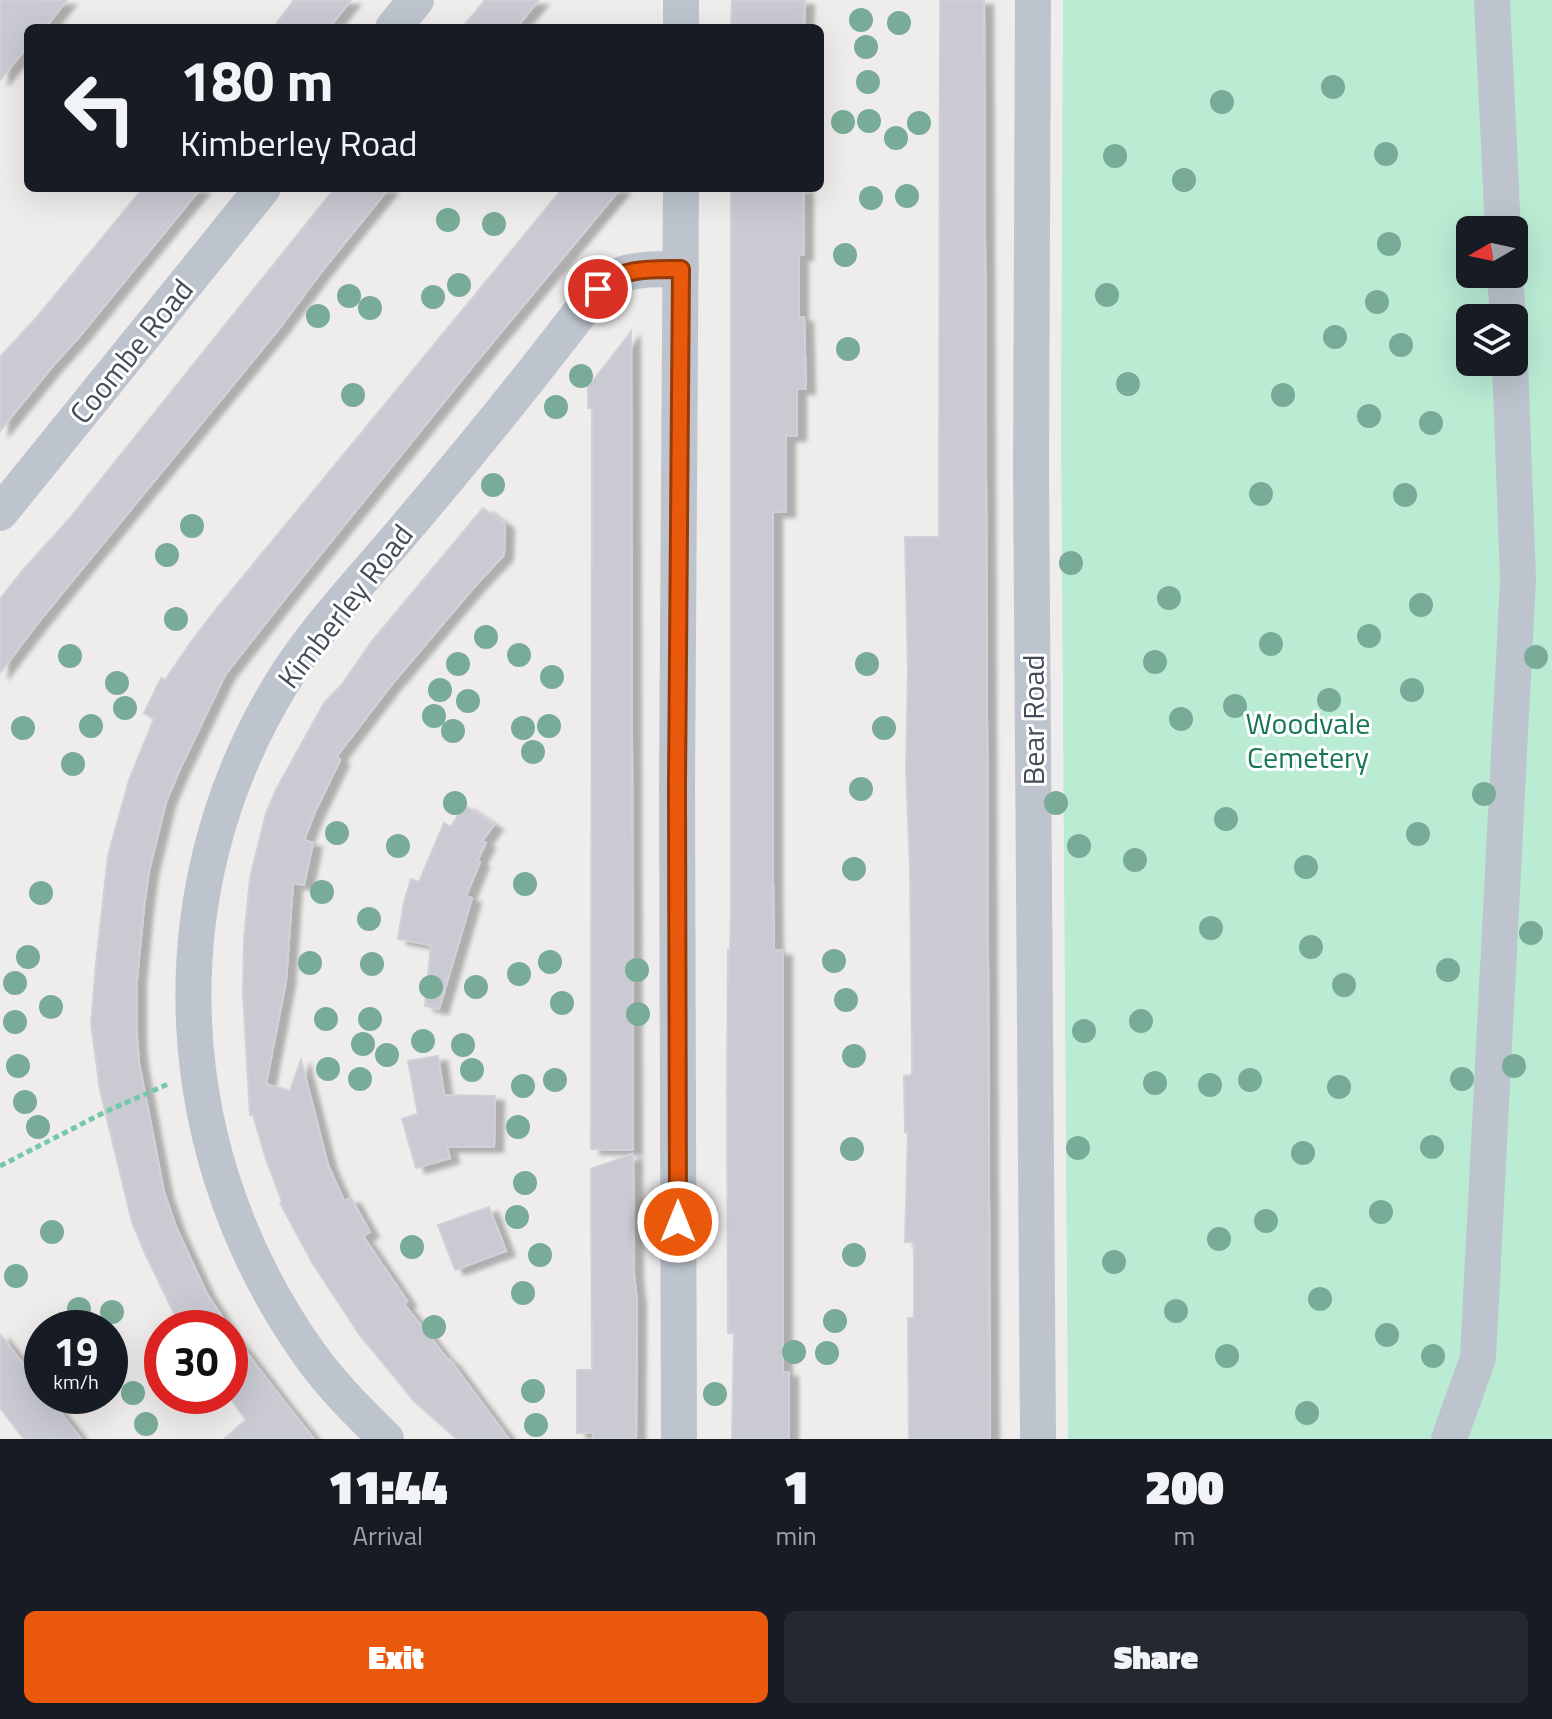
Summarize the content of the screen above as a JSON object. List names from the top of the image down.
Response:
{
  "streets": {
    "street": ["Coombe Road", "Kimberley Road", "Bear Road"]
  },
  "parks": ["Woodvale Cemetery"],
  "north": "left",
  "page": {
    "turn": ["180 m", "Kimberley Road"],
    "speed": "19 km/h",
    "limit": "30",
    "eta": [
      "11:44",
      "Arrival",
      "1",
      "min",
      "200",
      "m"
    ],
    "buttons": ["Exit", "Share"]
  }
}
